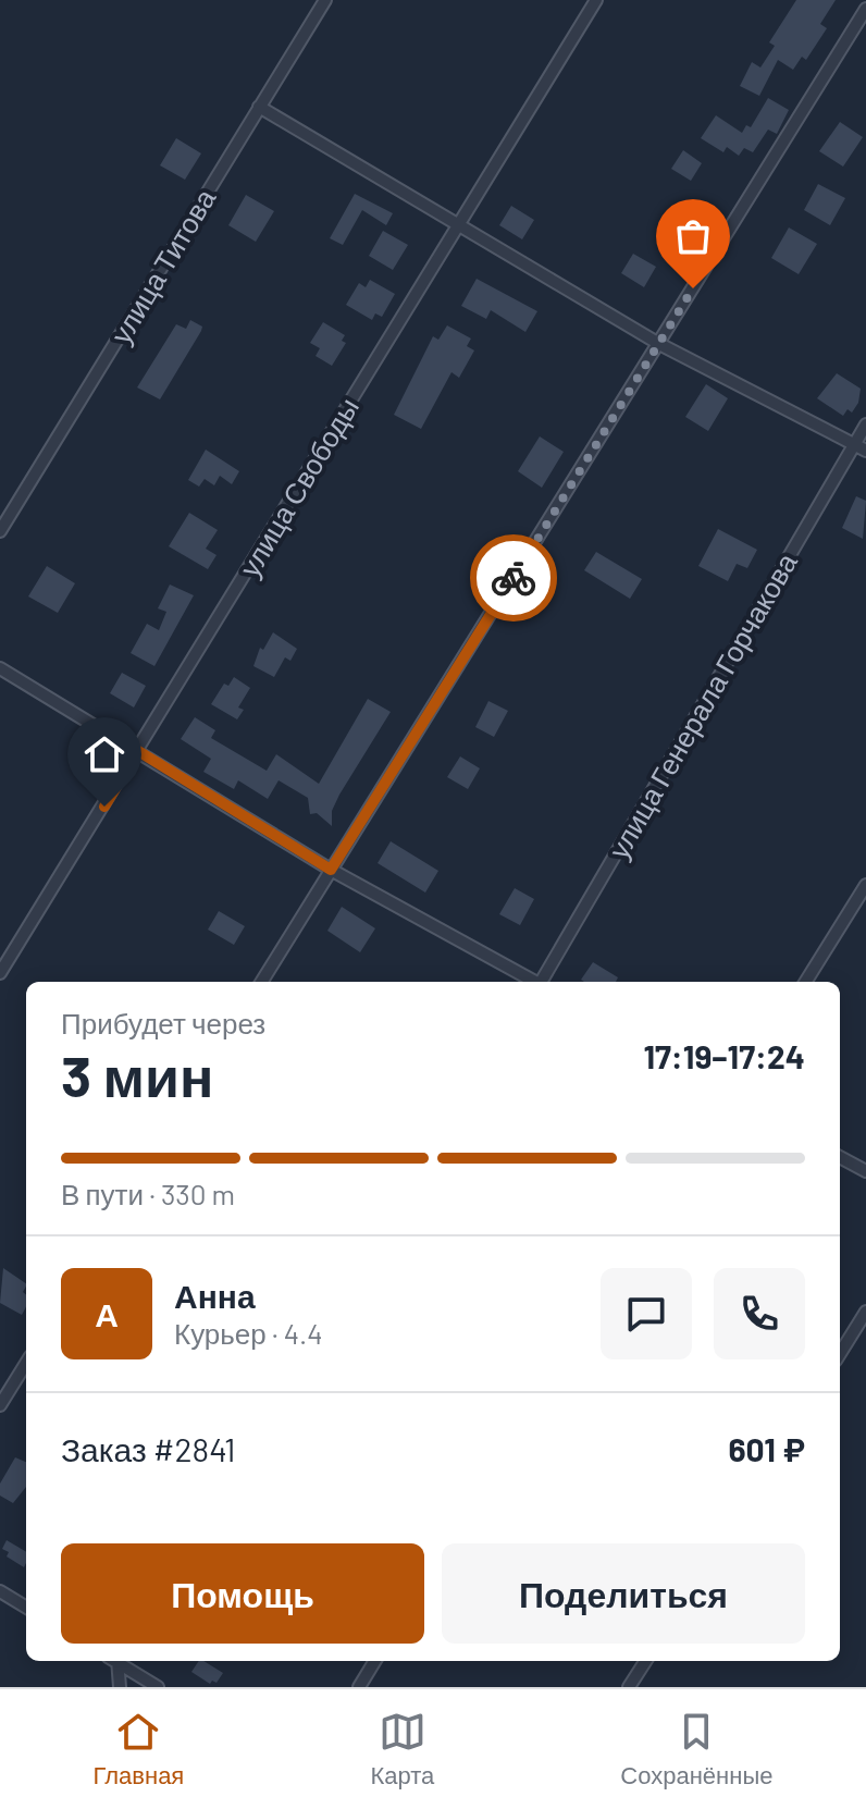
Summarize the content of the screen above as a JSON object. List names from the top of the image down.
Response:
{
  "streets": {
    "street": ["улица Титова", "улица Свободы", "улица Генерала Горчакова"]
  },
  "page": {
    "heading": ["3 мин", "Прибудет через", "17:19–17:24"],
    "panel": [
      "Анна",
      "Курьер · 4.4",
      "Заказ #2841",
      "601 ₽"
    ],
    "bar": "В пути · 330 m",
    "round": "А",
    "buttons": ["Помощь", "Поделиться"],
    "tabs": ["Главная", "Карта", "Сохранённые"]
  }
}
